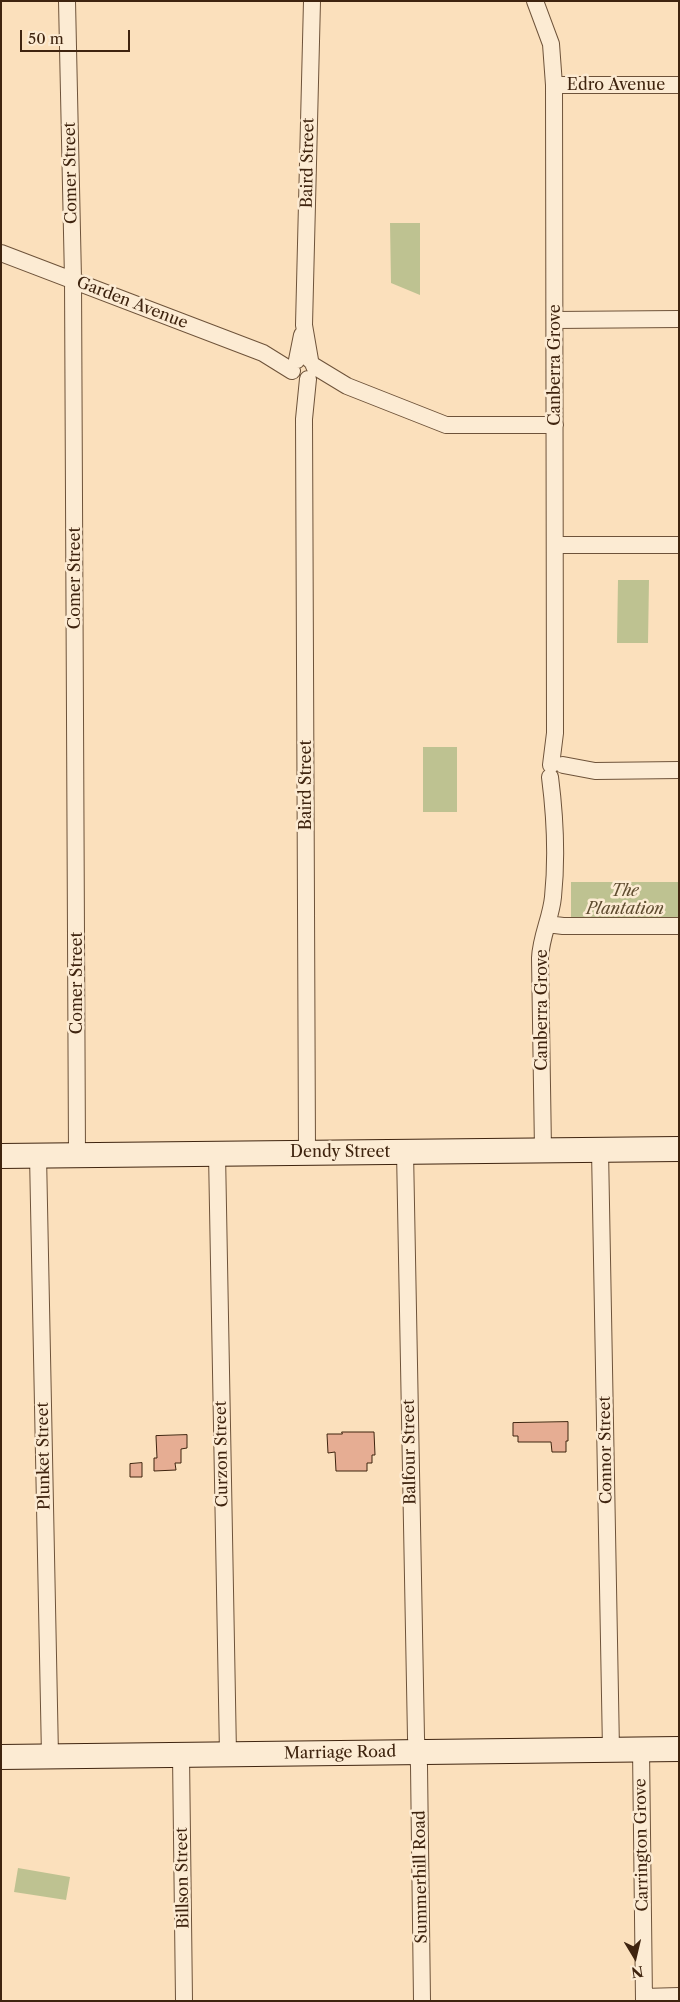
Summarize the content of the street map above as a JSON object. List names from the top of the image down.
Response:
{
  "streets": {
    "street": [
      "Edro Avenue",
      "Baird Street",
      "Comer Street",
      "Garden Avenue",
      "Canberra Grove",
      "Dendy Street",
      "Connor Street",
      "Balfour Street",
      "Curzon Street",
      "Plunket Street",
      "Marriage Road",
      "Carrington Grove",
      "Summerhill Road",
      "Billson Street"
    ]
  },
  "crossings": [
    ["Edro Avenue", "Canberra Grove"],
    ["Baird Street", "Garden Avenue"],
    ["Baird Street", "Dendy Street"],
    ["Comer Street", "Garden Avenue"],
    ["Comer Street", "Dendy Street"],
    ["Garden Avenue", "Canberra Grove"],
    ["Canberra Grove", "Dendy Street"],
    ["Dendy Street", "Connor Street"],
    ["Dendy Street", "Balfour Street"],
    ["Dendy Street", "Curzon Street"],
    ["Dendy Street", "Plunket Street"],
    ["Connor Street", "Marriage Road"],
    ["Balfour Street", "Marriage Road"],
    ["Balfour Street", "Summerhill Road"],
    ["Curzon Street", "Marriage Road"],
    ["Plunket Street", "Marriage Road"],
    ["Marriage Road", "Carrington Grove"],
    ["Marriage Road", "Summerhill Road"],
    ["Marriage Road", "Billson Street"]
  ],
  "parks": ["The Plantation"],
  "scale_bar": "50 m",
  "north": "bottom"
}
